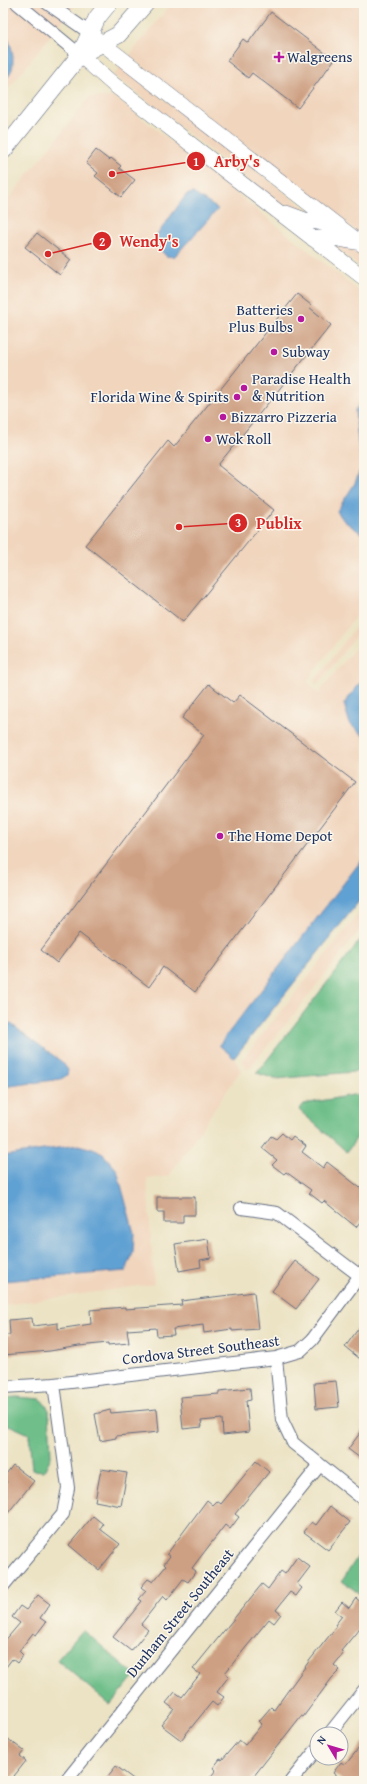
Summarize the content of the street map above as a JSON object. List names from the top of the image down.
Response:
{
  "streets": {
    "street": ["Cordova Street Southeast", "Dunham Street Southeast"]
  },
  "places": {
    "health": ["Walgreens"],
    "other": [
      "Arby's",
      "Wendy's",
      "Batteries Plus Bulbs",
      "Subway",
      "Paradise Health & Nutrition",
      "Florida Wine & Spirits",
      "Bizzarro Pizzeria",
      "Wok Roll",
      "Publix",
      "The Home Depot"
    ]
  },
  "north": "top left"
}
